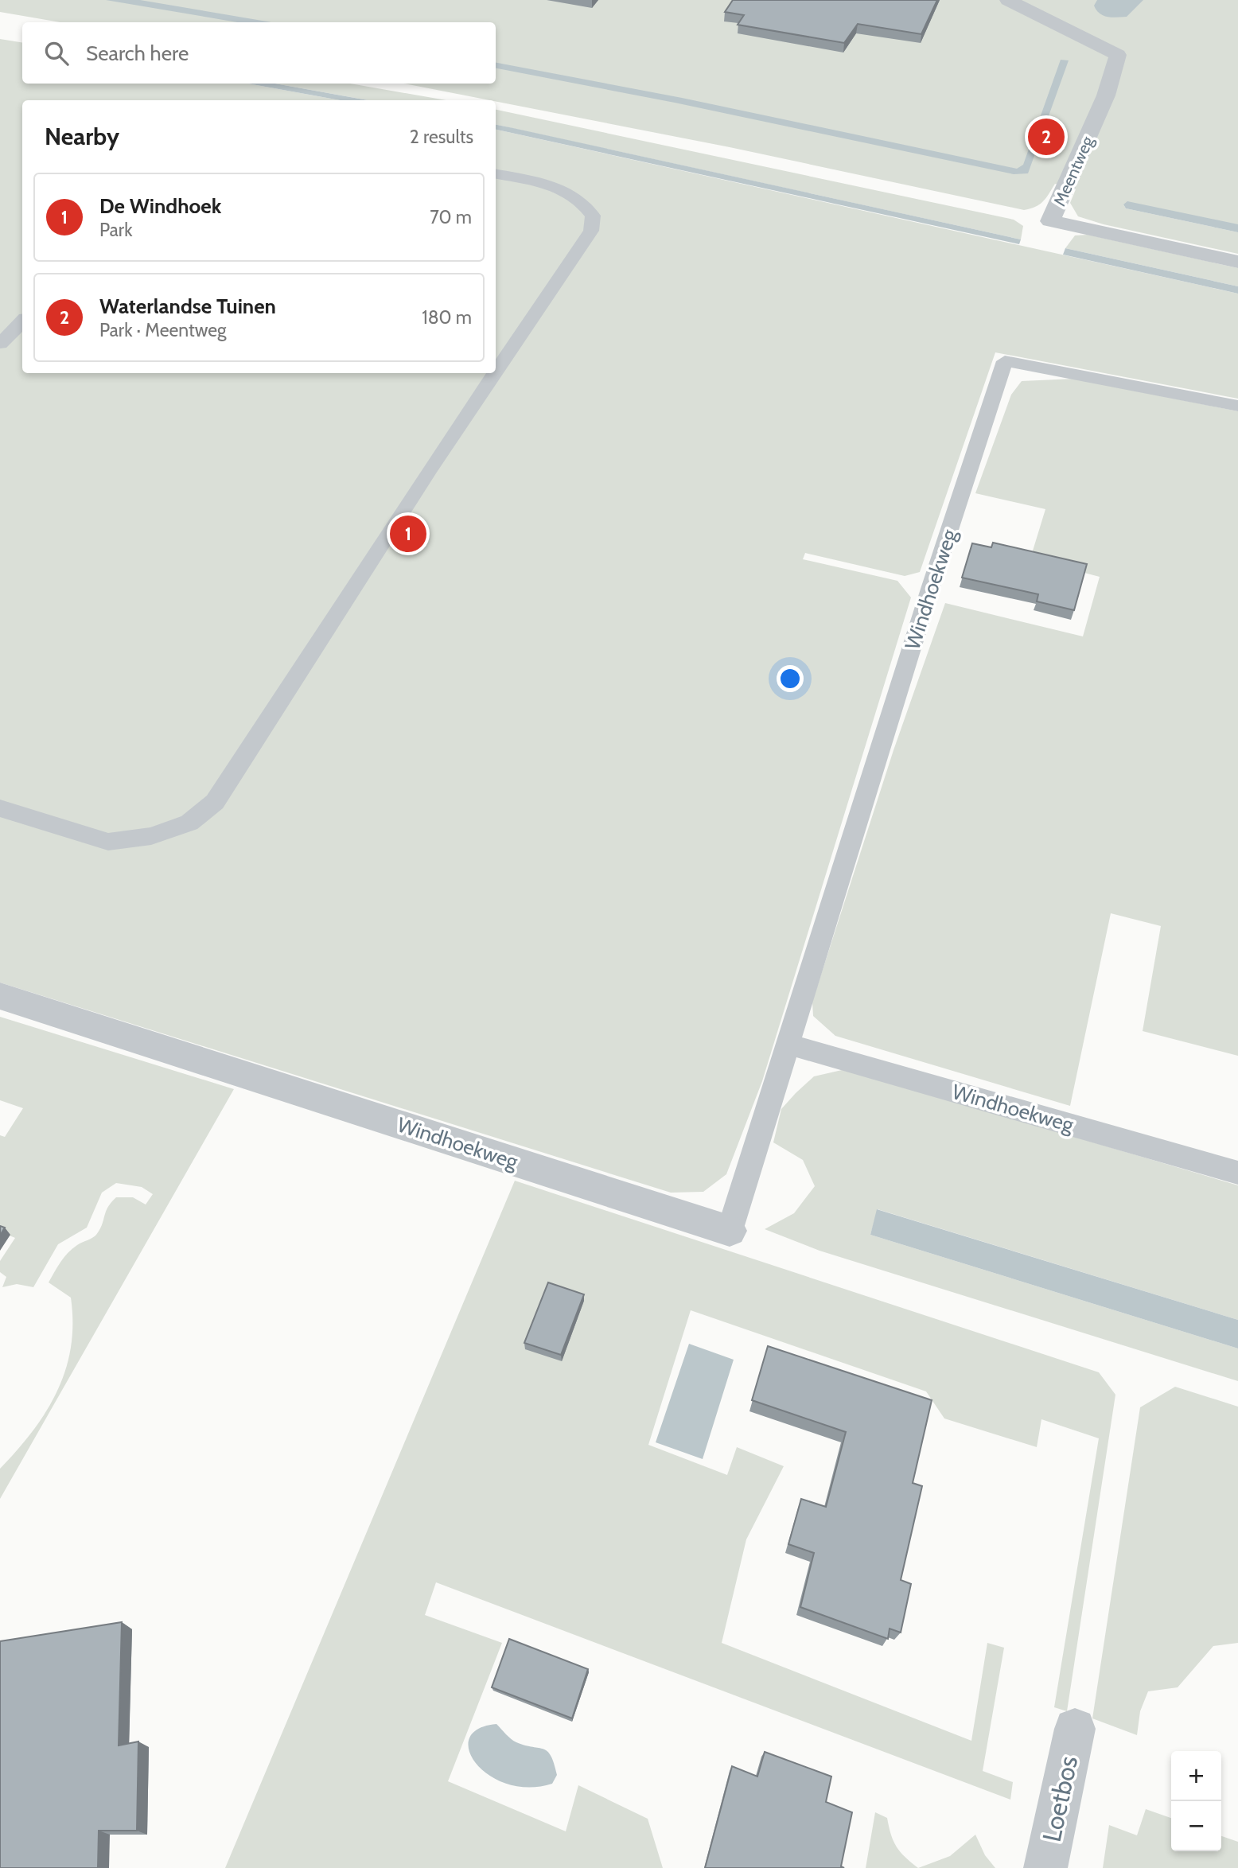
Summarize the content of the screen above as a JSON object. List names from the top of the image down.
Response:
{
  "streets": {
    "street": ["Meentweg", "Windhoekweg", "Loetbos"]
  },
  "page": {
    "search": "Search here",
    "heading": ["Nearby", "2 results"],
    "pins": ["2", "1"],
    "list": [
      {
        "mark": "1",
        "name": "De Windhoek",
        "note": "Park",
        "value": "70 m"
      },
      {
        "mark": "2",
        "name": "Waterlandse Tuinen",
        "note": "Park · Meentweg",
        "value": "180 m"
      }
    ],
    "map_buttons": ["+", "−"]
  }
}
